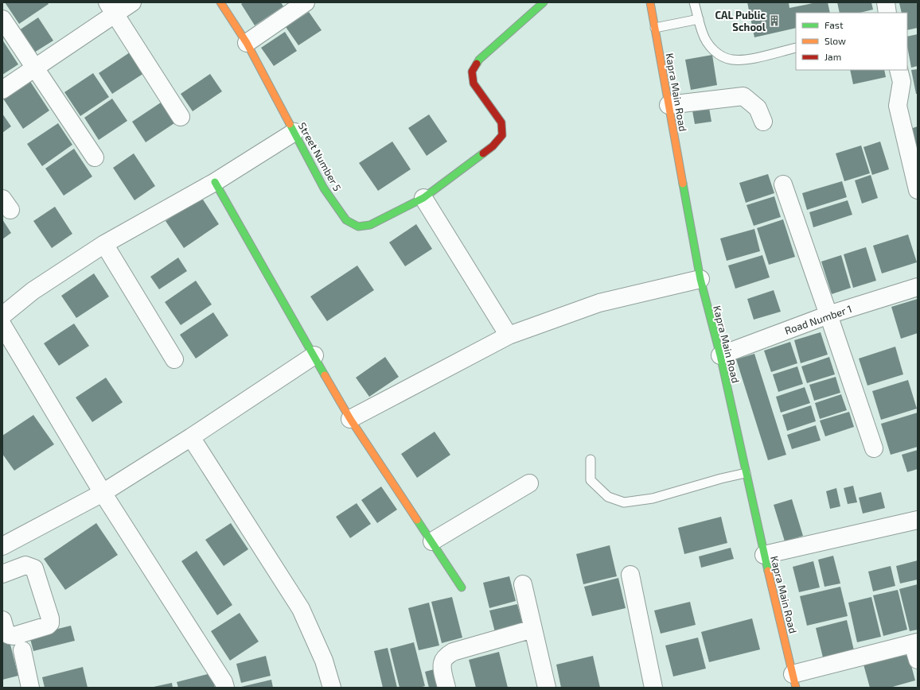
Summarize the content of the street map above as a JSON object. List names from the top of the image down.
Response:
{
  "streets": {
    "street": ["Kapra Main Road", "Street Number 5", "Road Number 1"]
  },
  "crossings": [
    ["Kapra Main Road", "Road Number 1"]
  ],
  "places": {
    "building": ["CAL Public School"]
  },
  "legend": ["Fast", "Slow", "Jam"]
}
